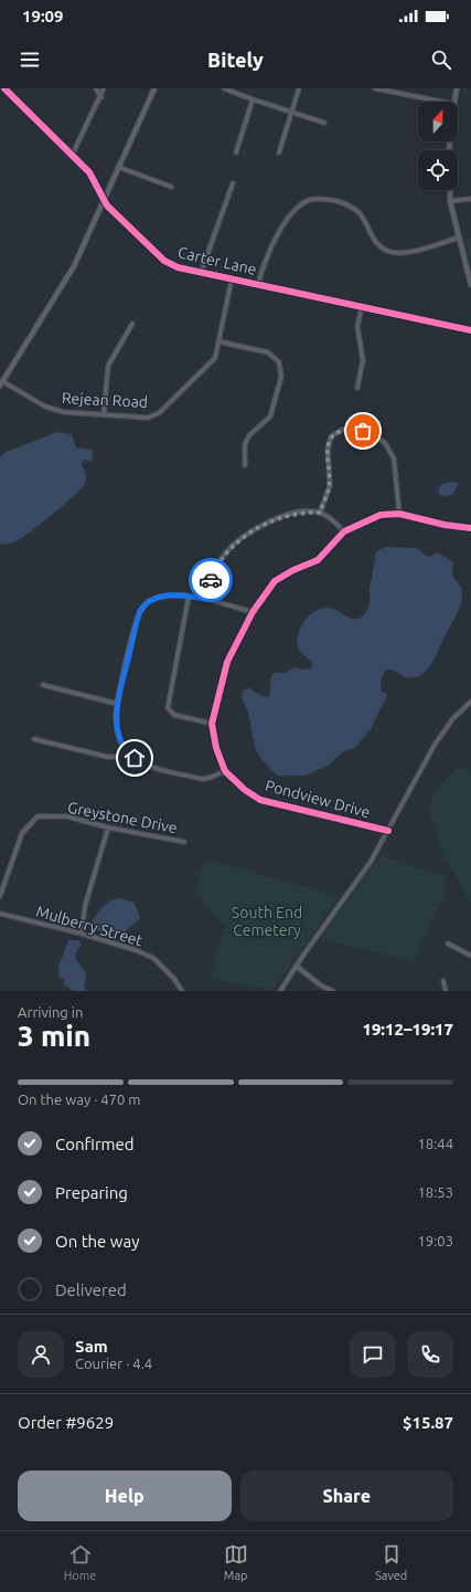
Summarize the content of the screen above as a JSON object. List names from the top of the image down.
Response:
{
  "streets": {
    "street": [
      "Carter Lane",
      "Rejean Road",
      "Pondview Drive",
      "Greystone Drive",
      "Mulberry Street"
    ]
  },
  "crossings": [
    ["Carter Lane", "Rejean Road"]
  ],
  "parks": ["South End Cemetery"],
  "north": "top",
  "page": {
    "status": "19:09",
    "header": "Bitely",
    "heading": ["3 min", "Arriving in", "19:12–19:17"],
    "panel": [
      "Sam",
      "Courier · 4.4",
      "Order #9629",
      "$15.87"
    ],
    "bar": "On the way · 470 m",
    "list": [
      ["Confirmed", "18:44"],
      ["Preparing", "18:53"],
      ["On the way", "19:03"],
      "Delivered"
    ],
    "buttons": ["Help", "Share"],
    "tabs": ["Home", "Map", "Saved"]
  }
}
